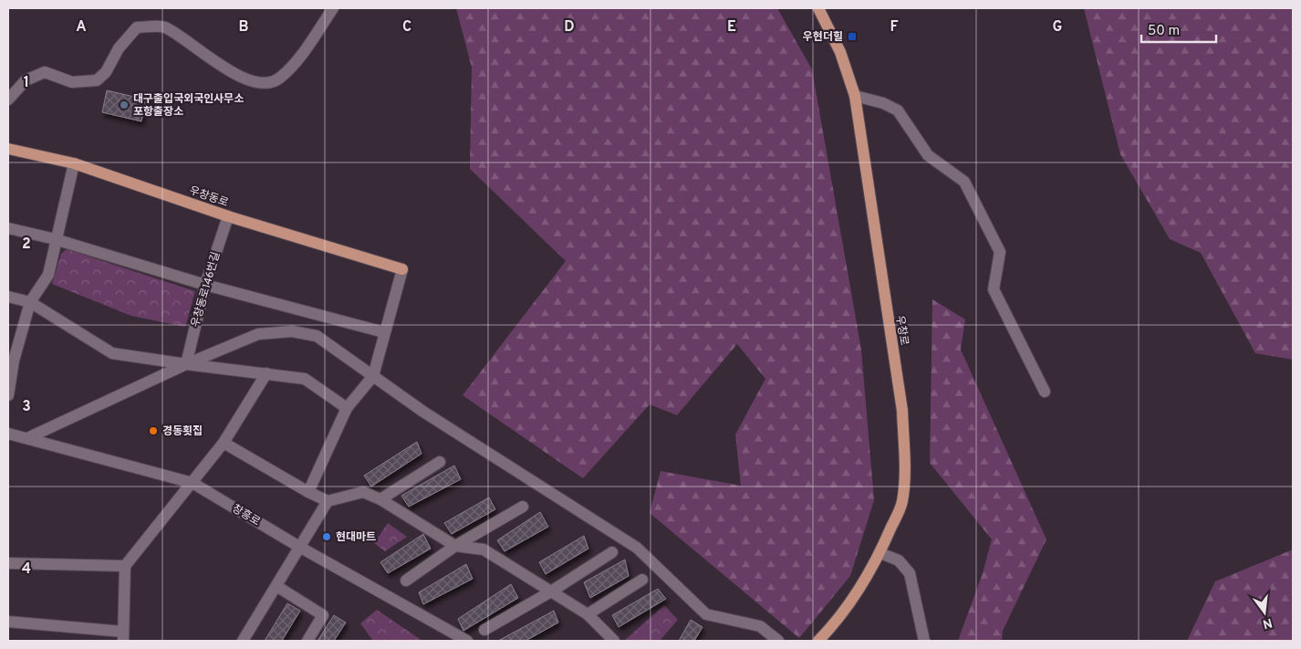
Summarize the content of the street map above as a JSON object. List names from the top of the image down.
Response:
{
  "streets": {
    "main road": ["우창동로", "우창로"],
    "street": ["우창동로146번길", "창흥로"]
  },
  "crossings": [
    ["우창동로", "우창동로146번길"]
  ],
  "places": {
    "transit": ["우현더힐"],
    "other": ["대구출입국외국인사무소 포항출장소", "경동횟집", "현대마트"]
  },
  "scale_bar": "50 m",
  "north": "bottom",
  "grid": {
    "columns": [
      "A",
      "B",
      "C",
      "D",
      "E",
      "F",
      "G"
    ],
    "rows": [
      "1",
      "2",
      "3",
      "4"
    ]
  }
}
